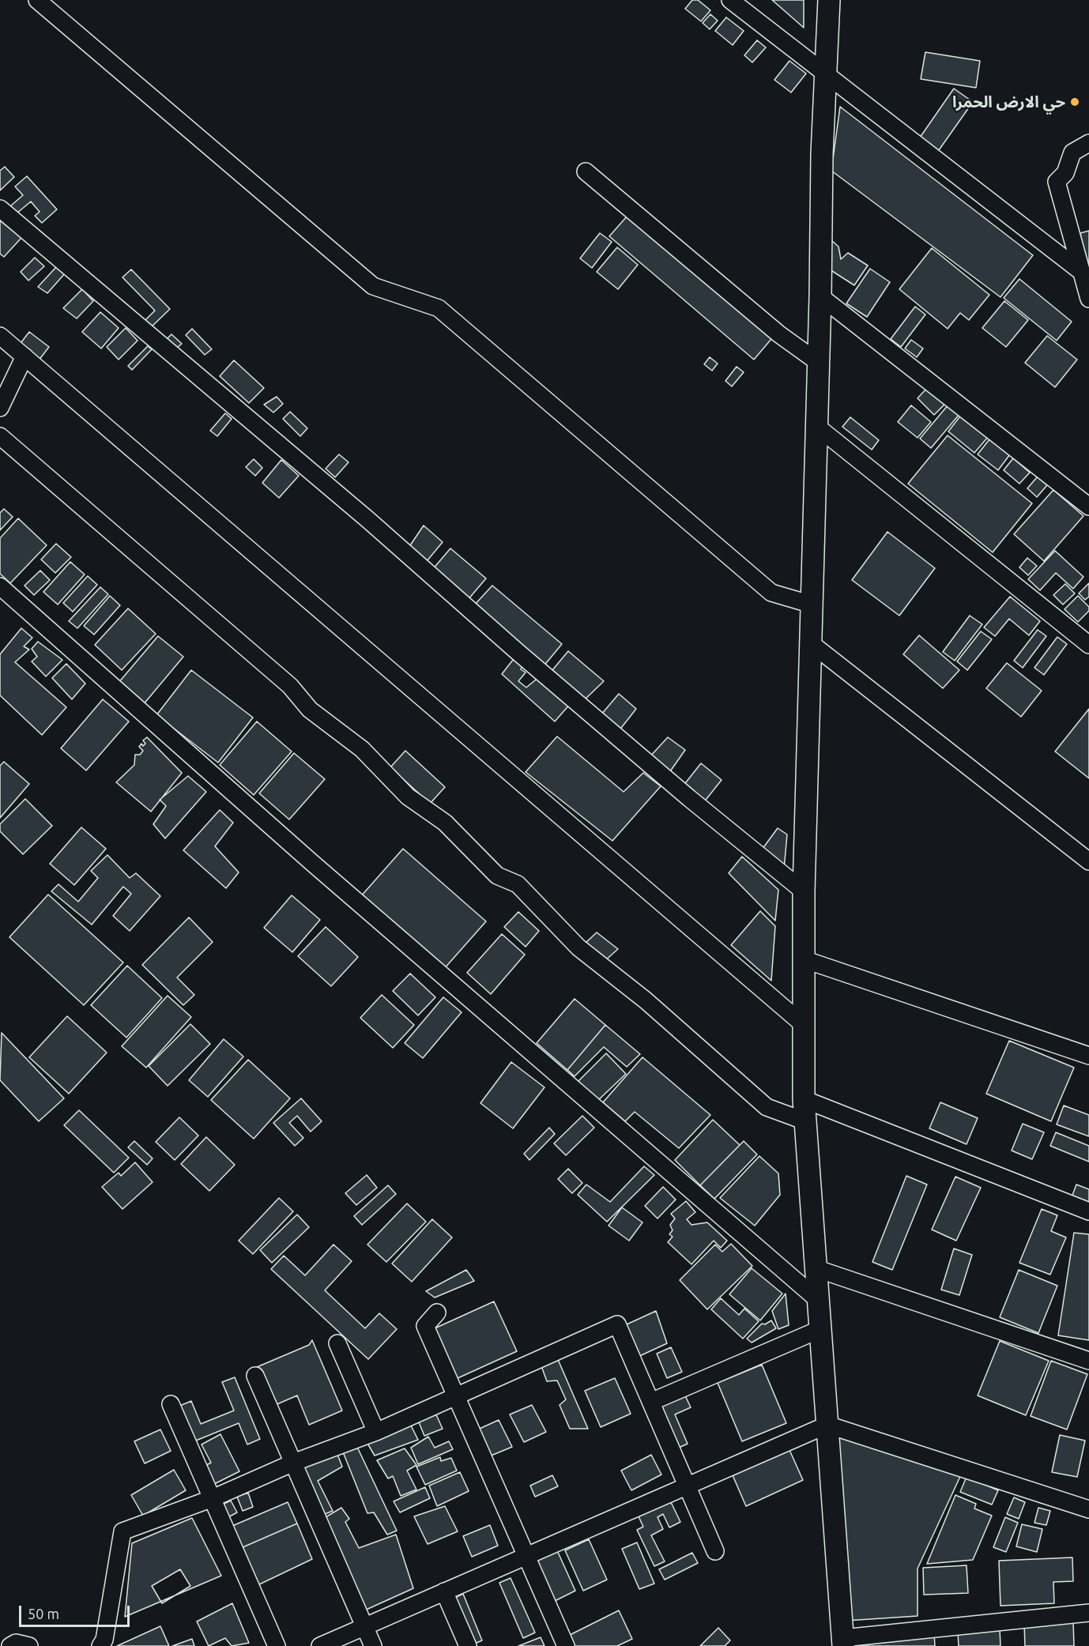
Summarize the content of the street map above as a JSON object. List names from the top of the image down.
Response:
{
  "places": ["حي الارض الحمرا"],
  "scale_bar": "50 m"
}
